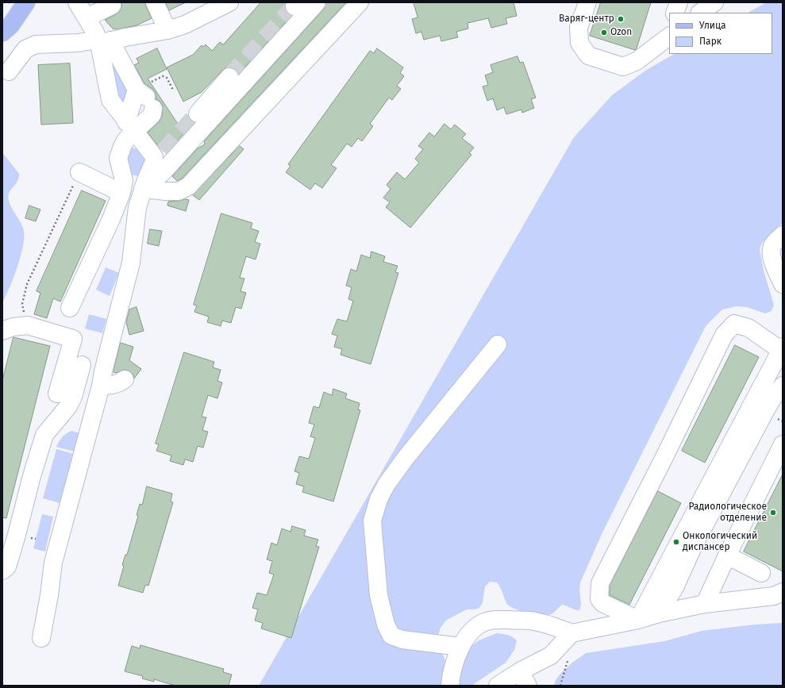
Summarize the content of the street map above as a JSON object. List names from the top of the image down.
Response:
{
  "places": [
    "Варяг-центр",
    "Ozon",
    "Радиологическое отделение",
    "Онкологический диспансер"
  ],
  "legend": ["Улица", "Парк"]
}
